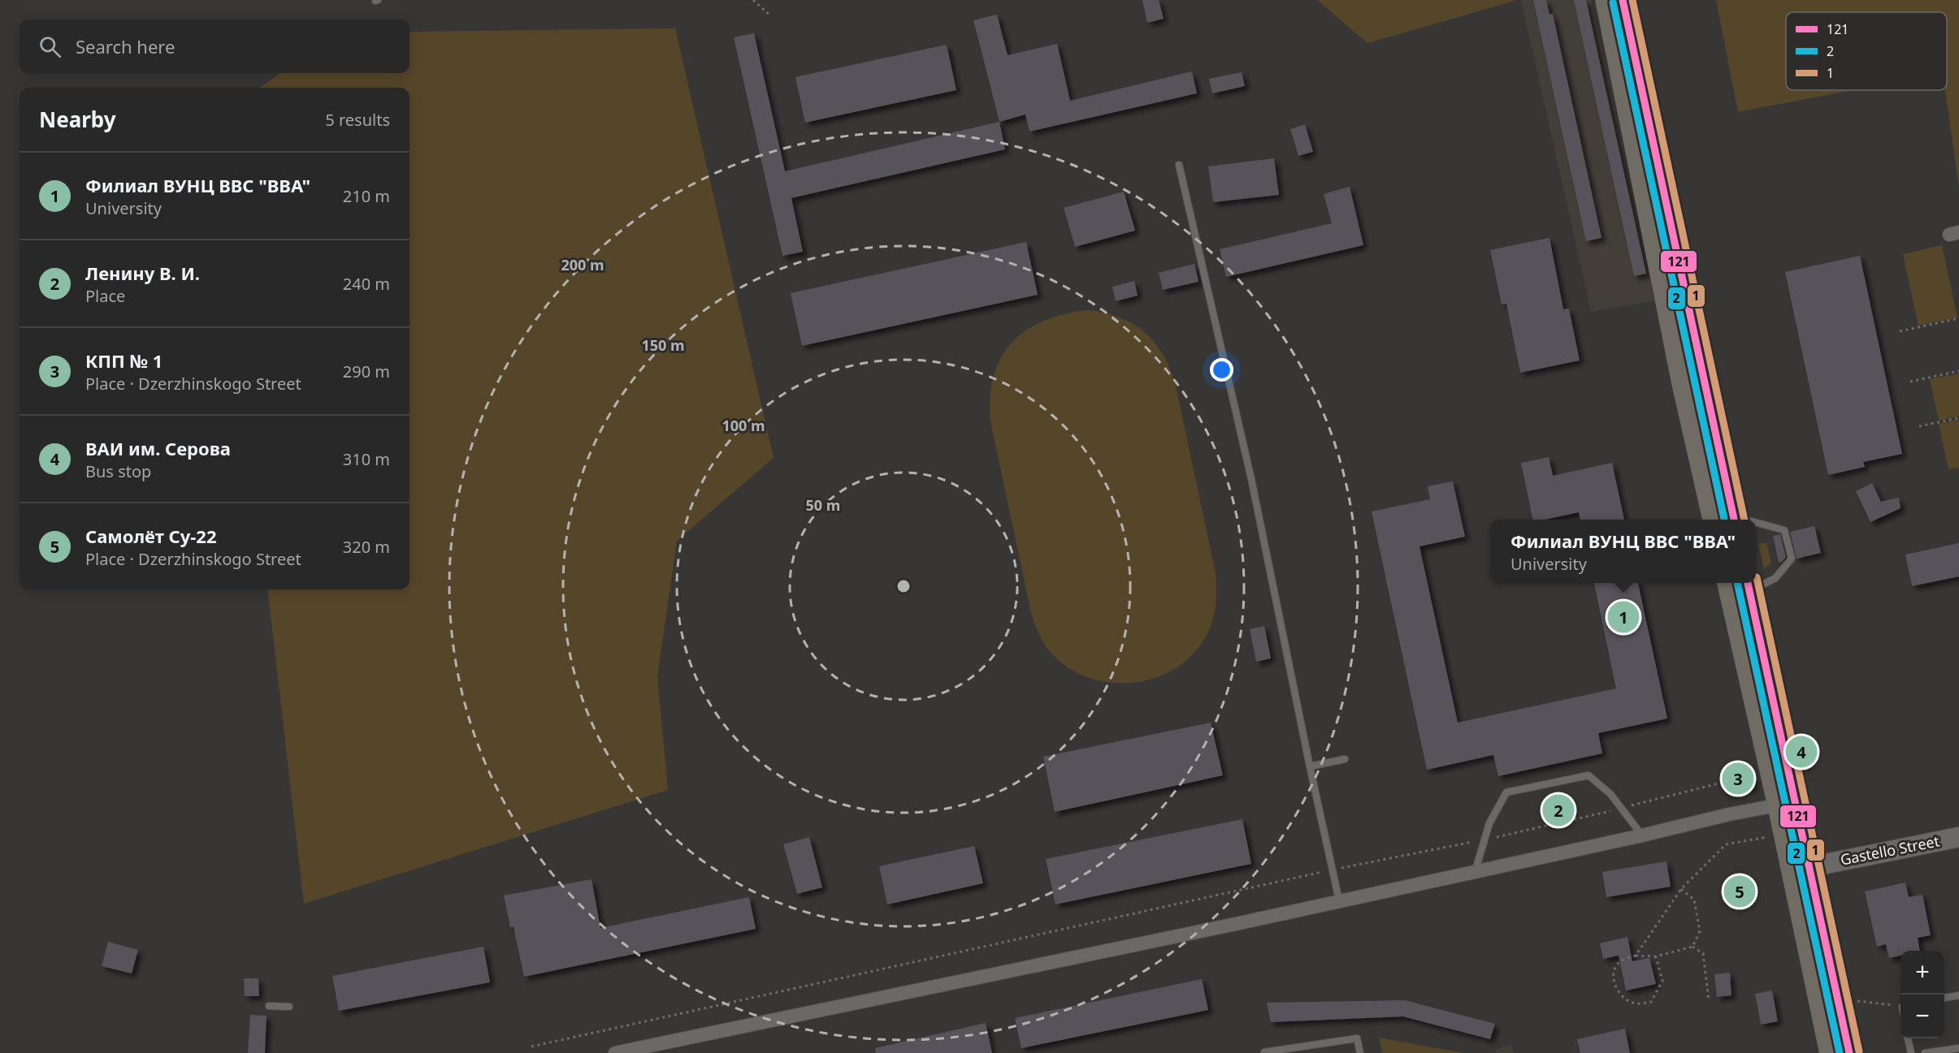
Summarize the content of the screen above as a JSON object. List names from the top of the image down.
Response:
{
  "streets": {
    "street": ["Gastello Street"]
  },
  "lines": ["transit line 121", "transit line 1", "transit line 2"],
  "legend": ["121", "2", "1"],
  "page": {
    "search": "Search here",
    "heading": ["Nearby", "5 results"],
    "list": [
      {
        "mark": "1",
        "name": "Филиал ВУНЦ ВВС \"ВВА\"",
        "note": "University",
        "value": "210 m"
      },
      {
        "mark": "2",
        "name": "Ленину В. И.",
        "note": "Place",
        "value": "240 m"
      },
      {
        "mark": "3",
        "name": "КПП № 1",
        "note": "Place · Dzerzhinskogo Street",
        "value": "290 m"
      },
      {
        "mark": "4",
        "name": "ВАИ им. Серова",
        "note": "Bus stop",
        "value": "310 m"
      },
      {
        "mark": "5",
        "name": "Самолёт Су-22",
        "note": "Place · Dzerzhinskogo Street",
        "value": "320 m"
      }
    ],
    "popup": ["Филиал ВУНЦ ВВС \"ВВА\"", "University"],
    "pins": [
      "1",
      "4",
      "3",
      "2",
      "5"
    ],
    "map_buttons": ["+", "−"]
  },
  "rings": [
    "200 m",
    "150 m",
    "100 m",
    "50 m"
  ]
}
